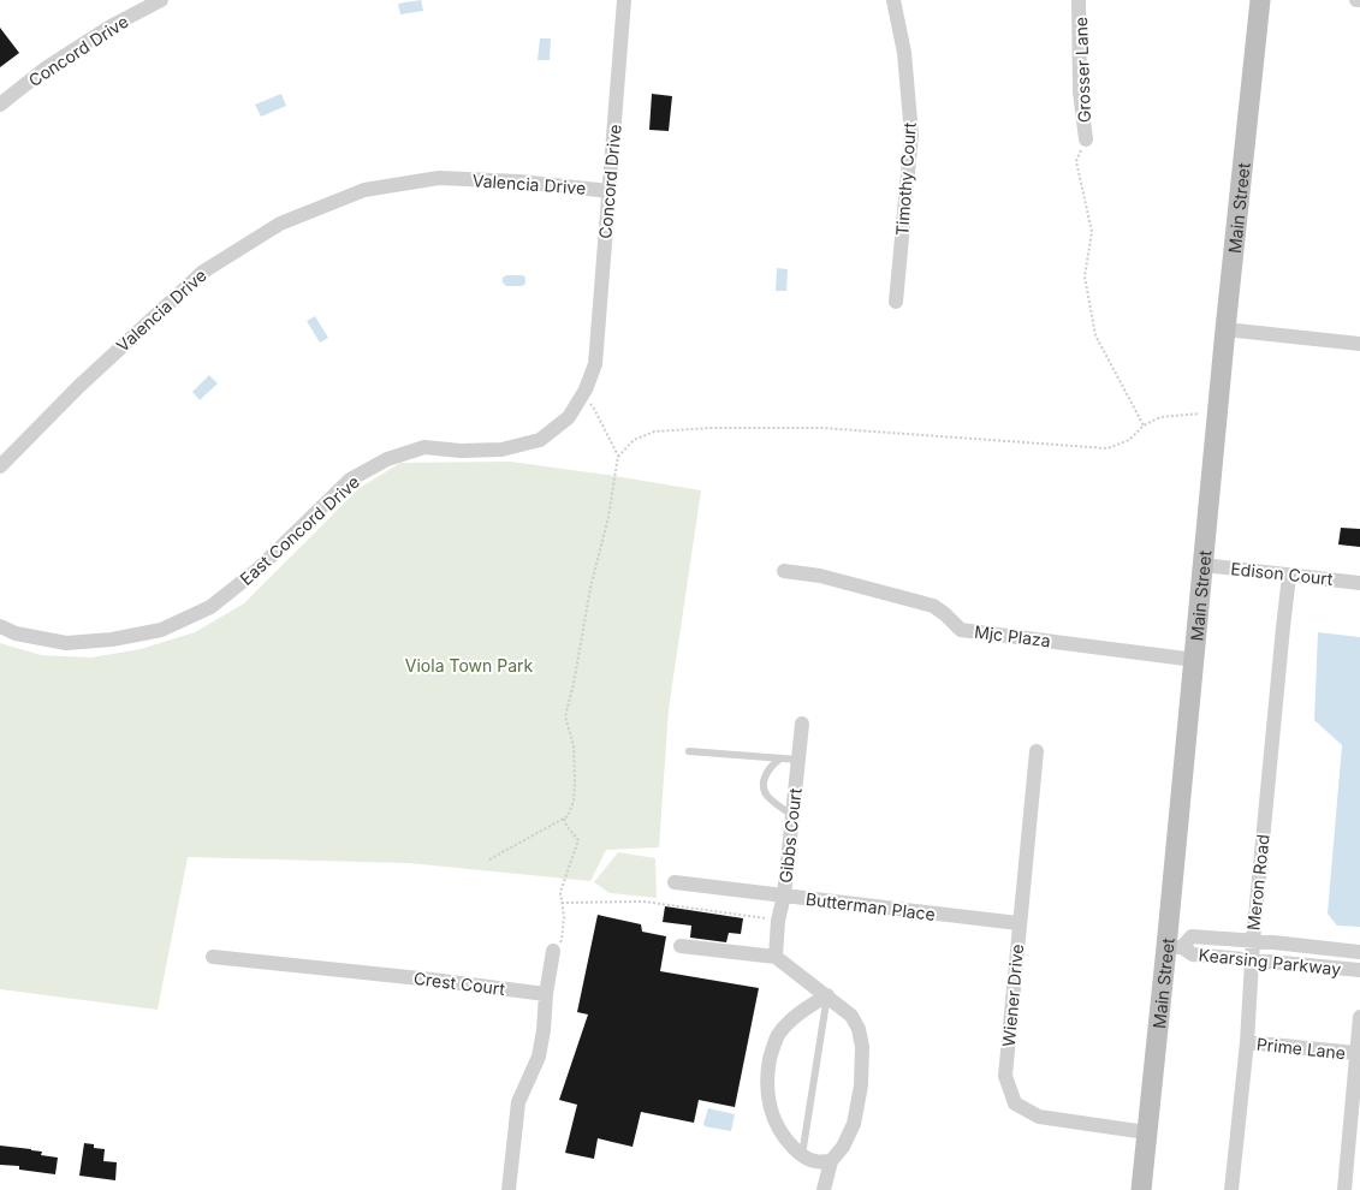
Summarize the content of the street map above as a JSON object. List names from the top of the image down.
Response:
{
  "streets": {
    "main road": ["Main Street"],
    "street": [
      "Concord Drive",
      "Grosser Lane",
      "Timothy Court",
      "Valencia Drive",
      "East Concord Drive",
      "Edison Court",
      "Mjc Plaza",
      "Gibbs Court",
      "Meron Road",
      "Butterman Place",
      "Kearsing Parkway",
      "Crest Court",
      "Wiener Drive",
      "Prime Lane"
    ]
  },
  "crossings": [
    ["Concord Drive", "Valencia Drive"],
    ["Concord Drive", "East Concord Drive"],
    ["Main Street", "Edison Court"],
    ["Main Street", "Mjc Plaza"],
    ["Main Street", "Kearsing Parkway"],
    ["Main Street", "Wiener Drive"],
    ["Edison Court", "Meron Road"],
    ["Gibbs Court", "Butterman Place"],
    ["Meron Road", "Kearsing Parkway"],
    ["Meron Road", "Prime Lane"],
    ["Butterman Place", "Wiener Drive"]
  ],
  "parks": ["Viola Town Park"]
}
